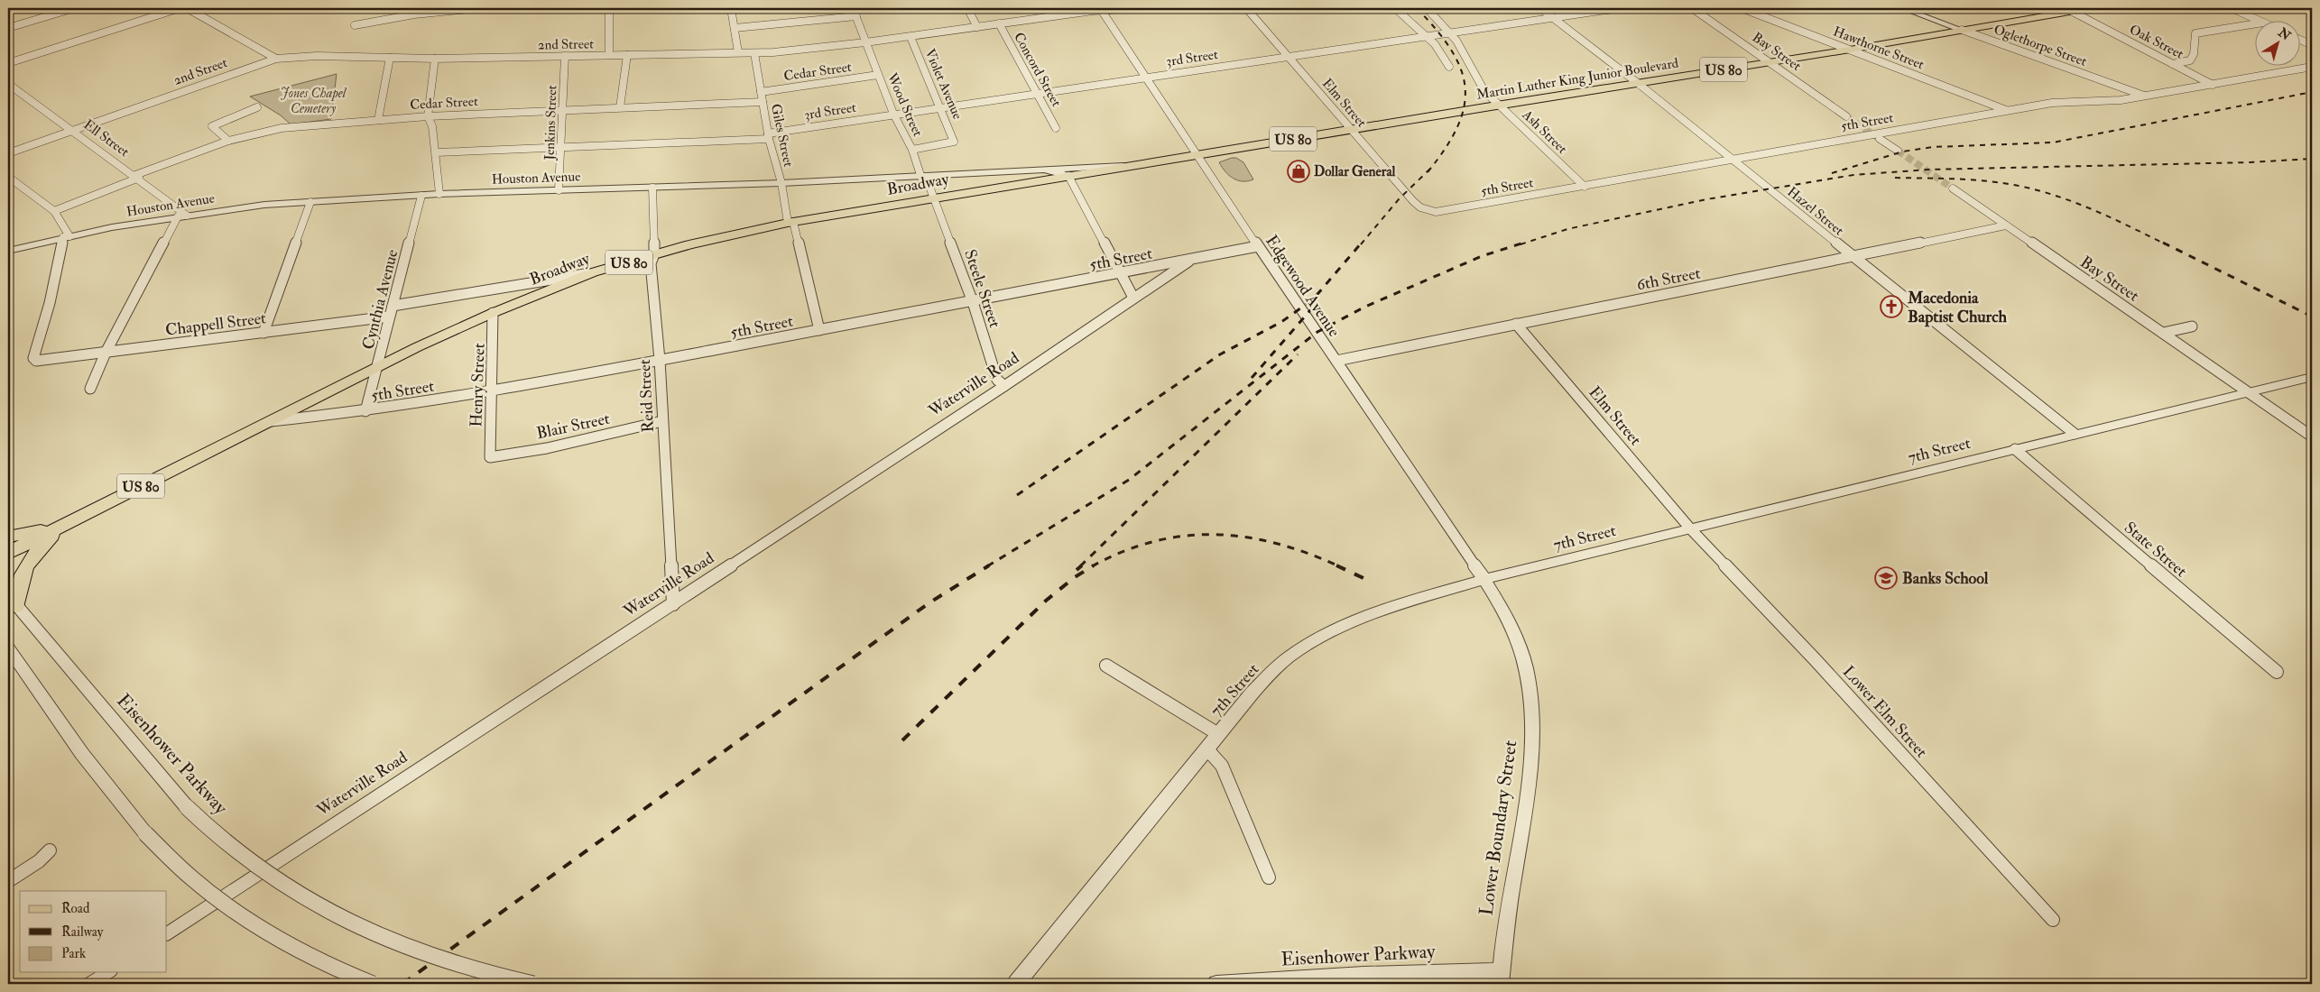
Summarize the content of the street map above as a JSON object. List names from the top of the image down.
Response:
{
  "streets": {
    "main road": ["US 80", "Martin Luther King Junior Boulevard", "Broadway"],
    "street": [
      "Oak Street",
      "2nd Street",
      "Oglethorpe Street",
      "Hawthorne Street",
      "Bay Street",
      "3rd Street",
      "Concord Street",
      "Cedar Street",
      "Violet Avenue",
      "Elm Street",
      "Wood Street",
      "5th Street",
      "Jenkins Street",
      "Ash Street",
      "Giles Street",
      "Ell Street",
      "Houston Avenue",
      "Hazel Street",
      "6th Street",
      "Edgewood Avenue",
      "Steele Street",
      "Cynthia Avenue",
      "Chappell Street",
      "Waterville Road",
      "Henry Street",
      "Reid Street",
      "Blair Street",
      "7th Street",
      "State Street",
      "Lower Elm Street",
      "Eisenhower Parkway",
      "Lower Boundary Street"
    ]
  },
  "crossings": [
    ["Oak Street", "Martin Luther King Junior Boulevard"],
    ["Oak Street", "5th Street"],
    ["2nd Street", "Concord Street"],
    ["2nd Street", "Violet Avenue"],
    ["2nd Street", "Wood Street"],
    ["2nd Street", "Jenkins Street"],
    ["2nd Street", "Giles Street"],
    ["2nd Street", "Ell Street"],
    ["2nd Street", "Edgewood Avenue"],
    ["Oglethorpe Street", "Martin Luther King Junior Boulevard"],
    ["Oglethorpe Street", "5th Street"],
    ["Hawthorne Street", "Martin Luther King Junior Boulevard"],
    ["Hawthorne Street", "5th Street"],
    ["Bay Street", "Martin Luther King Junior Boulevard"],
    ["Bay Street", "6th Street"],
    ["Bay Street", "7th Street"],
    ["3rd Street", "Concord Street"],
    ["3rd Street", "Violet Avenue"],
    ["3rd Street", "Elm Street"],
    ["3rd Street", "Wood Street"],
    ["3rd Street", "Jenkins Street"],
    ["3rd Street", "Ash Street"],
    ["3rd Street", "Giles Street"],
    ["3rd Street", "Hazel Street"],
    ["3rd Street", "Edgewood Avenue"],
    ["US 80", "Broadway"],
    ["Cedar Street", "Wood Street"],
    ["Cedar Street", "Jenkins Street"],
    ["Cedar Street", "Giles Street"],
    ["Cedar Street", "Ell Street"],
    ["Martin Luther King Junior Boulevard", "Elm Street"],
    ["Martin Luther King Junior Boulevard", "Ash Street"],
    ["Martin Luther King Junior Boulevard", "Houston Avenue"],
    ["Martin Luther King Junior Boulevard", "Broadway"],
    ["Martin Luther King Junior Boulevard", "Hazel Street"],
    ["Martin Luther King Junior Boulevard", "Edgewood Avenue"],
    ["Violet Avenue", "Wood Street"],
    ["Elm Street", "5th Street"],
    ["Elm Street", "6th Street"],
    ["Elm Street", "7th Street"],
    ["Elm Street", "Lower Elm Street"],
    ["Wood Street", "Houston Avenue"],
    ["Wood Street", "Broadway"],
    ["Wood Street", "Steele Street"],
    ["5th Street", "Ash Street"],
    ["5th Street", "Giles Street"],
    ["5th Street", "Broadway"],
    ["5th Street", "Hazel Street"],
    ["5th Street", "Edgewood Avenue"],
    ["5th Street", "Steele Street"],
    ["5th Street", "Cynthia Avenue"],
    ["5th Street", "Waterville Road"],
    ["5th Street", "Henry Street"],
    ["5th Street", "Reid Street"],
    ["Jenkins Street", "Houston Avenue"],
    ["Giles Street", "Houston Avenue"],
    ["Giles Street", "Broadway"],
    ["Ell Street", "Houston Avenue"],
    ["Houston Avenue", "Broadway"],
    ["Houston Avenue", "Cynthia Avenue"],
    ["Houston Avenue", "Chappell Street"],
    ["Houston Avenue", "Reid Street"],
    ["Broadway", "Steele Street"],
    ["Broadway", "Cynthia Avenue"],
    ["Broadway", "Henry Street"],
    ["Broadway", "Reid Street"],
    ["Hazel Street", "6th Street"],
    ["Hazel Street", "7th Street"],
    ["6th Street", "Edgewood Avenue"],
    ["Edgewood Avenue", "7th Street"],
    ["Edgewood Avenue", "Lower Boundary Street"],
    ["Steele Street", "Waterville Road"],
    ["Cynthia Avenue", "Chappell Street"],
    ["Waterville Road", "Reid Street"],
    ["Henry Street", "Blair Street"],
    ["Reid Street", "Blair Street"],
    ["7th Street", "State Street"],
    ["7th Street", "Lower Elm Street"],
    ["7th Street", "Lower Boundary Street"],
    ["Eisenhower Parkway", "Lower Boundary Street"]
  ],
  "parks": ["Jones Chapel Cemetery"],
  "places": {
    "shop": ["Dollar General"],
    "church": ["Macedonia Baptist Church"],
    "school or university": ["Banks School"]
  },
  "legend": ["Road", "Railway", "Park"],
  "north": "top right"
}
